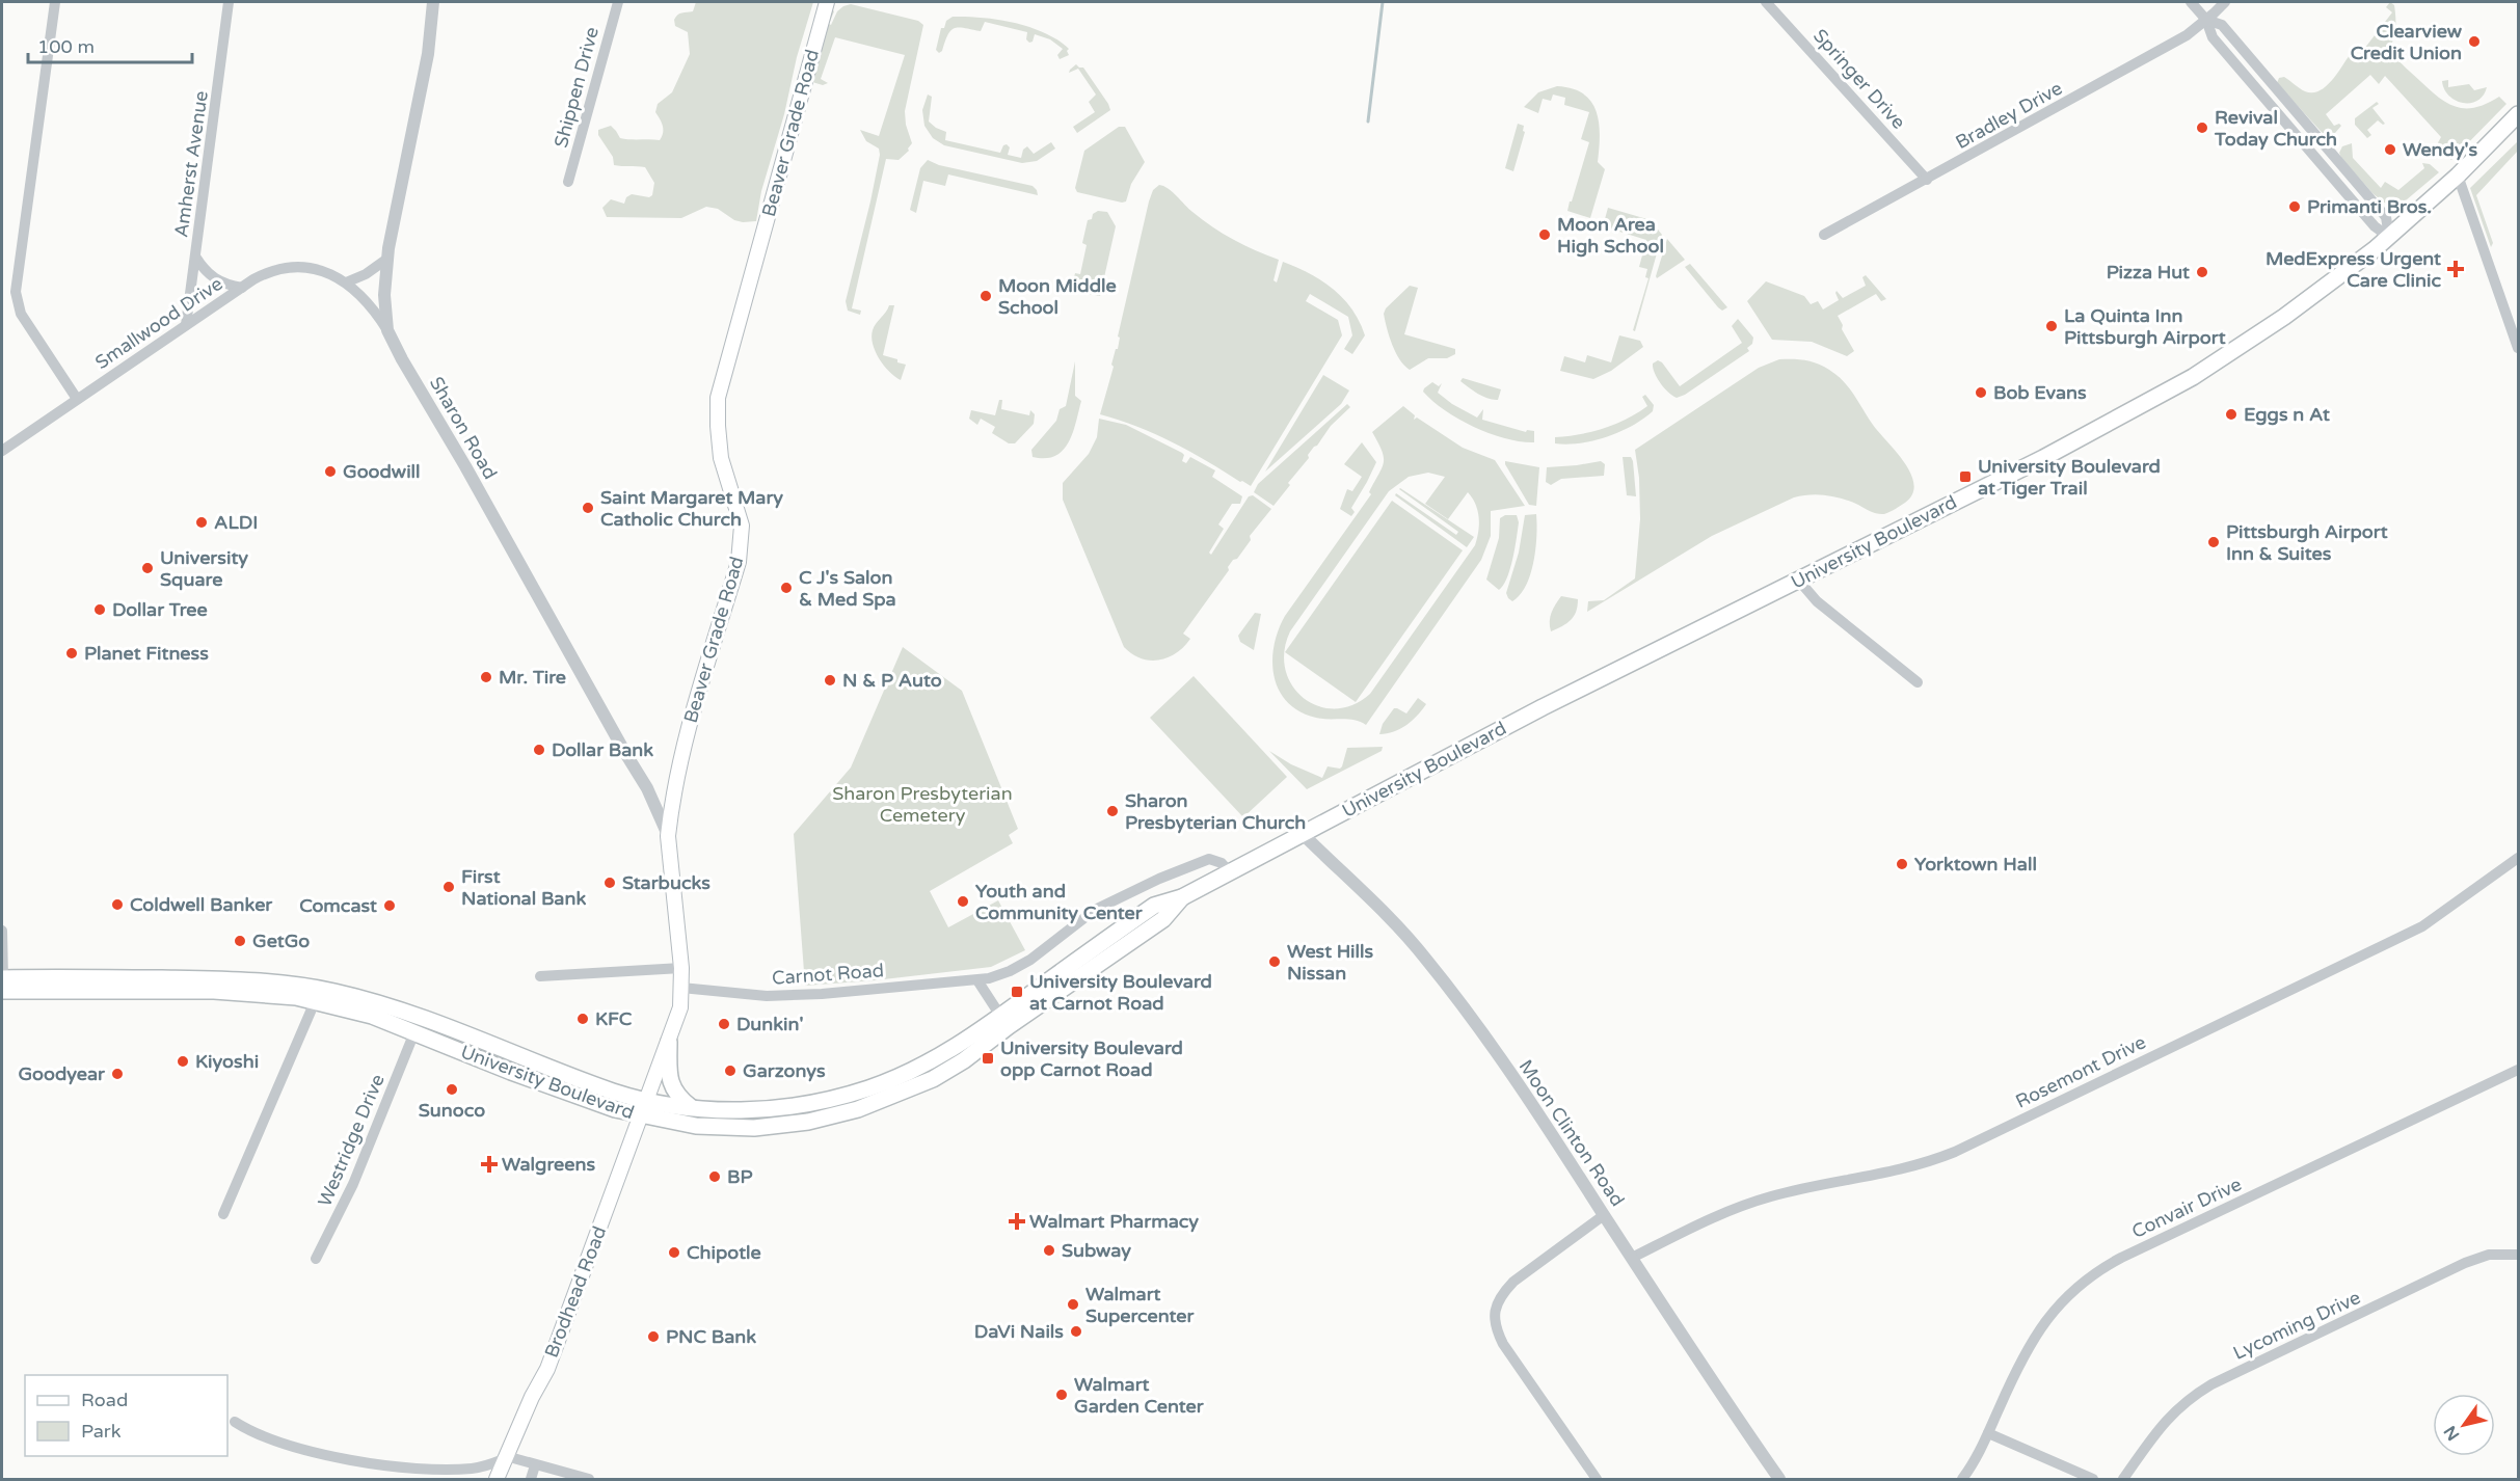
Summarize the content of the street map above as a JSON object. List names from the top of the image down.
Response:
{
  "streets": {
    "main road": ["Beaver Grade Road", "University Boulevard", "Brodhead Road"],
    "street": [
      "Springer Drive",
      "Shippen Drive",
      "Bradley Drive",
      "Amherst Avenue",
      "Smallwood Drive",
      "Sharon Road",
      "Carnot Road",
      "Rosemont Drive",
      "Moon Clinton Road",
      "Westridge Drive",
      "Convair Drive",
      "Lycoming Drive"
    ]
  },
  "crossings": [
    ["Springer Drive", "Bradley Drive"],
    ["Beaver Grade Road", "Sharon Road"],
    ["Beaver Grade Road", "University Boulevard"],
    ["Beaver Grade Road", "Carnot Road"],
    ["Beaver Grade Road", "Brodhead Road"],
    ["Amherst Avenue", "Smallwood Drive"],
    ["Smallwood Drive", "Sharon Road"],
    ["University Boulevard", "Carnot Road"],
    ["University Boulevard", "Moon Clinton Road"],
    ["University Boulevard", "Westridge Drive"],
    ["University Boulevard", "Brodhead Road"],
    ["Rosemont Drive", "Moon Clinton Road"]
  ],
  "parks": ["Sharon Presbyterian Cemetery"],
  "places": {
    "other": [
      "Clearview Credit Union",
      "Revival Today Church",
      "Wendy's",
      "Primanti Bros.",
      "Moon Area High School",
      "Pizza Hut",
      "Moon Middle School",
      "La Quinta Inn Pittsburgh Airport",
      "Bob Evans",
      "Eggs n At",
      "Goodwill",
      "Saint Margaret Mary Catholic Church",
      "ALDI",
      "Pittsburgh Airport Inn & Suites",
      "University Square",
      "C J's Salon & Med Spa",
      "Dollar Tree",
      "Planet Fitness",
      "Mr. Tire",
      "N & P Auto",
      "Dollar Bank",
      "Sharon Presbyterian Church",
      "Yorktown Hall",
      "Starbucks",
      "First National Bank",
      "Youth and Community Center",
      "Coldwell Banker",
      "Comcast",
      "GetGo",
      "West Hills Nissan",
      "KFC",
      "Dunkin'",
      "Kiyoshi",
      "Garzonys",
      "Goodyear",
      "Sunoco",
      "BP",
      "Subway",
      "Chipotle",
      "Walmart Supercenter",
      "DaVi Nails",
      "PNC Bank",
      "Walmart Garden Center"
    ],
    "health": ["MedExpress Urgent Care Clinic", "Walgreens", "Walmart Pharmacy"],
    "transit": ["University Boulevard at Tiger Trail", "University Boulevard at Carnot Road", "University Boulevard opp Carnot Road"]
  },
  "legend": ["Road", "Park"],
  "scale_bar": "100 m",
  "north": "bottom left"
}
